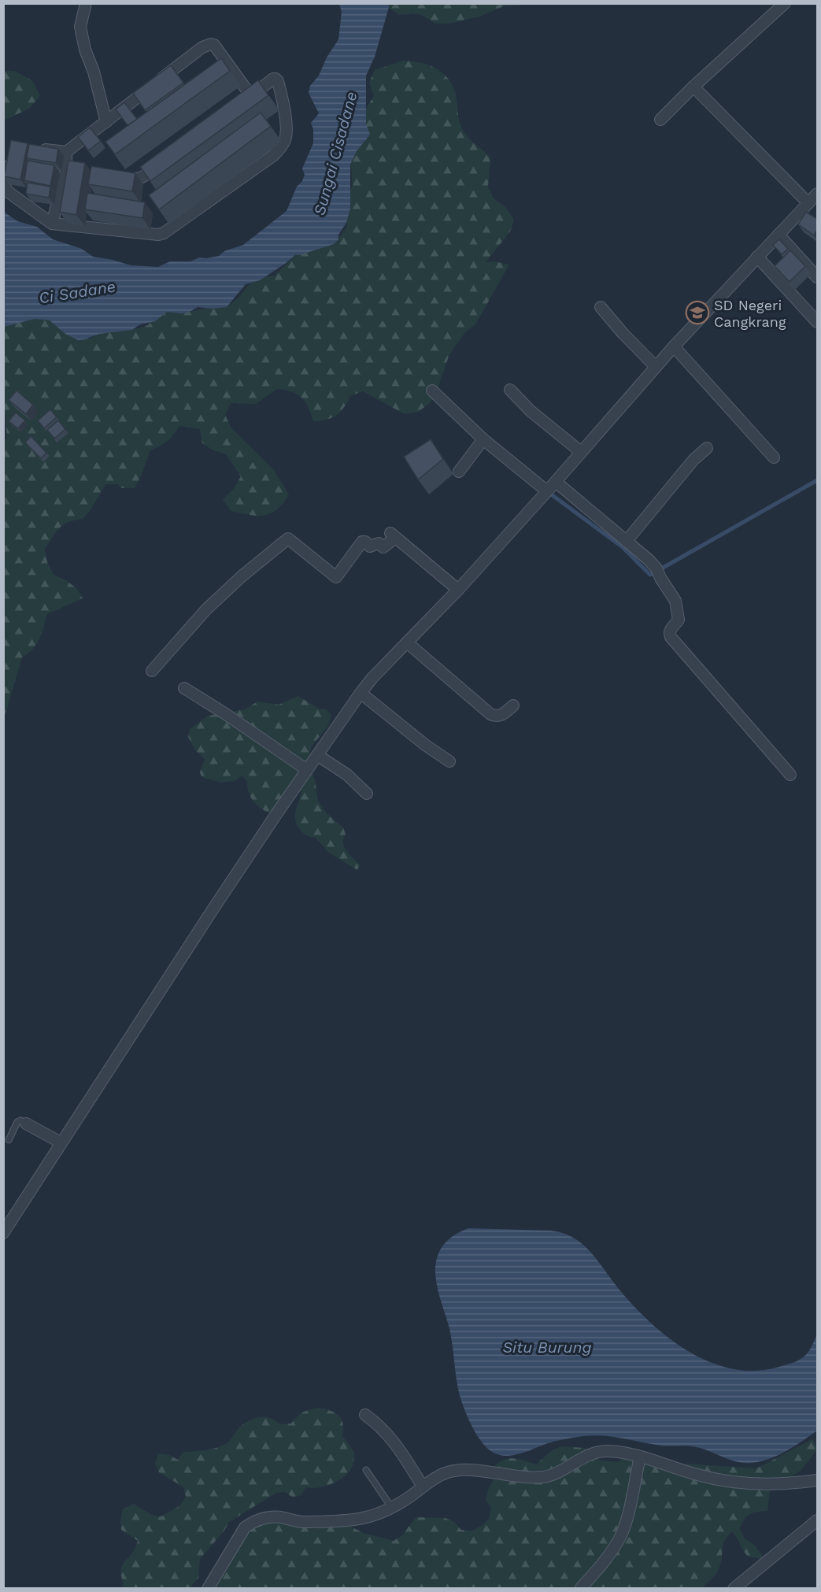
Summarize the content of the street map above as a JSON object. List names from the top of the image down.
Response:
{
  "water": ["Sungai Cisadane", "Ci Sadane", "Situ Burung"],
  "places": {
    "school or university": ["SD Negeri Cangkrang"]
  }
}
